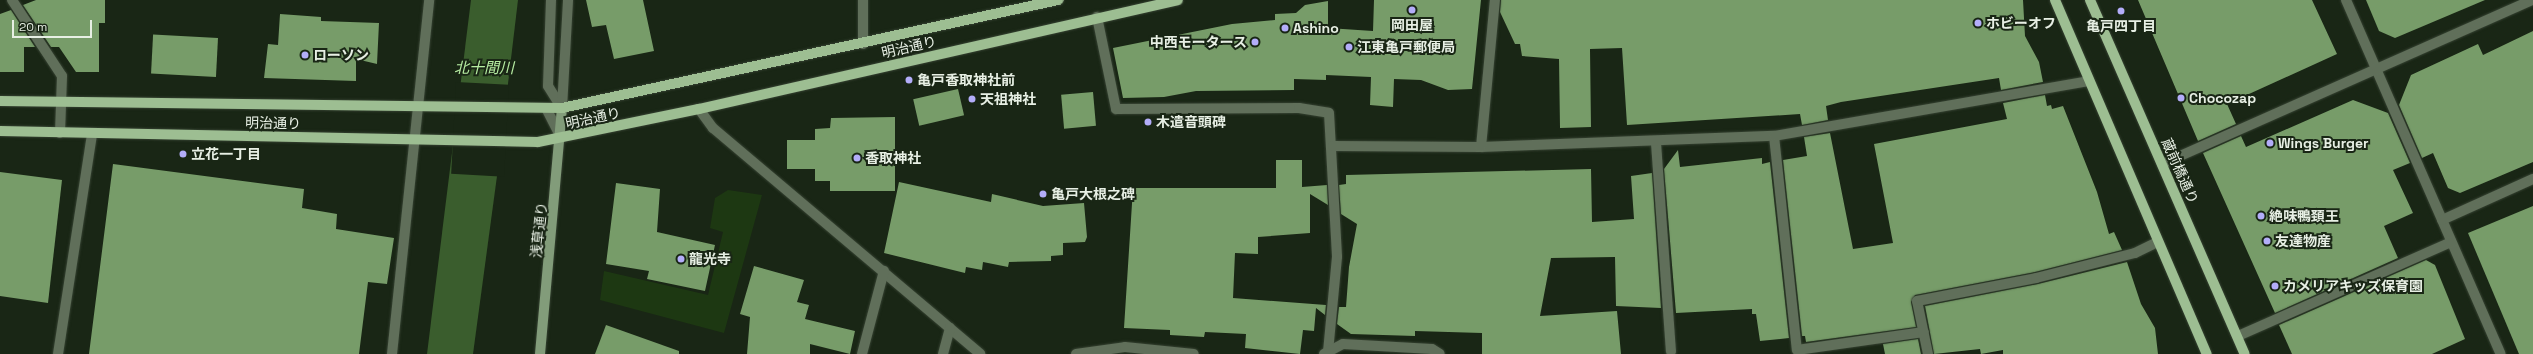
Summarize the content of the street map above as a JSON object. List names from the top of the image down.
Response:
{
  "streets": {
    "main road": ["明治通り", "蔵前橋通り", "浅草通り"]
  },
  "crossings": [
    ["明治通り", "浅草通り"]
  ],
  "water": ["北十間川"],
  "places": [
    "岡田屋",
    "亀戸四丁目",
    "ホビーオフ",
    "Ashino",
    "中西モータース",
    "江東亀戸郵便局",
    "ローソン",
    "亀戸香取神社前",
    "Chocozap",
    "天祖神社",
    "木遣音頭碑",
    "Wings Burger",
    "立花一丁目",
    "香取神社",
    "亀戸大根之碑",
    "絶味鴨頚王",
    "友達物産",
    "龍光寺",
    "カメリアキッズ保育園"
  ],
  "scale_bar": "20 m"
}
